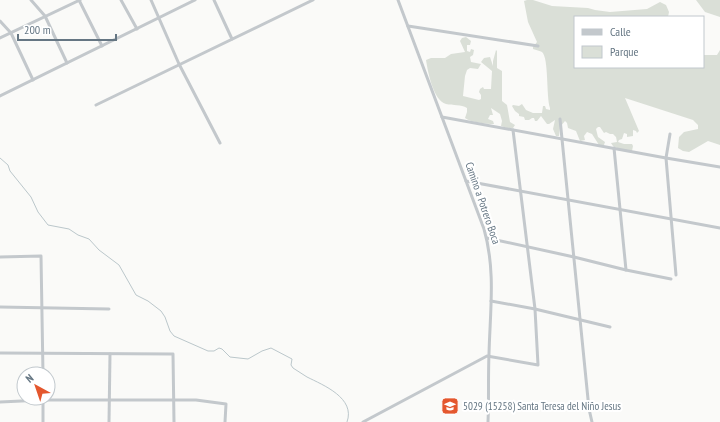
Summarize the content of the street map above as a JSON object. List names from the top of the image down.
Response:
{
  "streets": {
    "street": ["Camino a Potrero Boca"]
  },
  "places": {
    "school or university": ["5029 (15258) Santa Teresa del Niño Jesus"]
  },
  "legend": ["Calle", "Parque"],
  "scale_bar": "200 m",
  "north": "top left"
}
